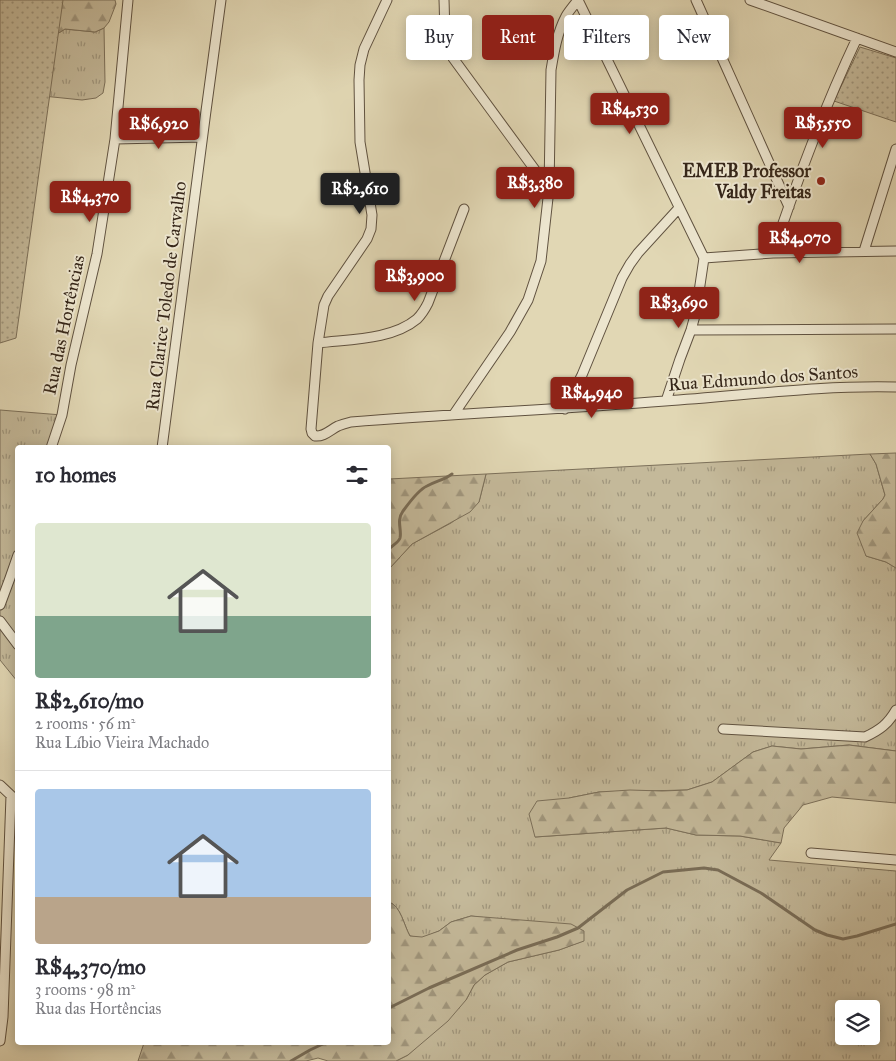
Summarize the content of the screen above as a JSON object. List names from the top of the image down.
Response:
{
  "streets": {
    "street": ["Rua Clarice Toledo de Carvalho", "Rua das Hortências", "Rua Edmundo dos Santos"]
  },
  "places": ["EMEB Professor Valdy Freitas"],
  "page": {
    "chip": [
      "Buy",
      "Rent",
      "Filters",
      "New"
    ],
    "price": [
      "R$4,530",
      "R$5,550",
      "R$6,920",
      "R$3,380",
      "R$2,610",
      "R$4,370",
      "R$4,070",
      "R$3,900",
      "R$3,690",
      "R$4,940"
    ],
    "heading": "10 homes",
    "list": [
      {
        "name": "R$2,610/mo",
        "note": "2 rooms · 56 m² · Rua Líbio Vieira Machado"
      },
      {
        "name": "R$4,370/mo",
        "note": "3 rooms · 98 m² · Rua das Hortências"
      }
    ]
  }
}
